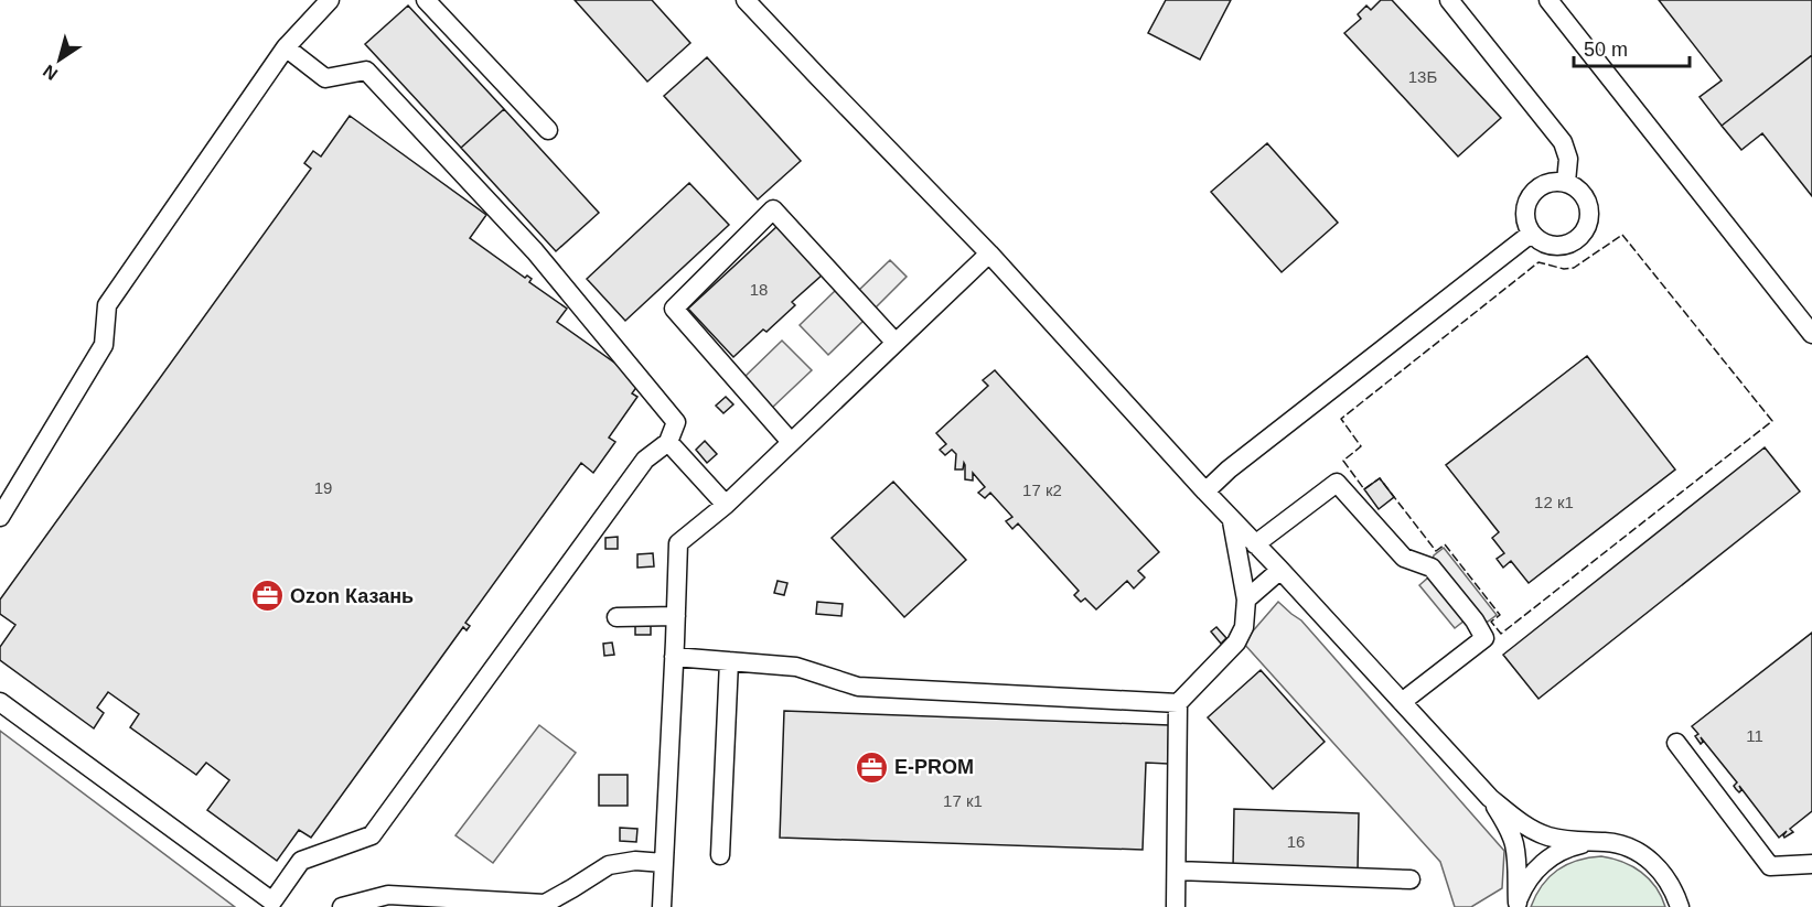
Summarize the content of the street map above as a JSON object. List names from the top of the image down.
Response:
{
  "places": {
    "office": ["Ozon Казань", "E-PROM"]
  },
  "house_numbers": [
    "13Б",
    "18",
    "19",
    "17 к2",
    "12 к1",
    "11",
    "17 к1",
    "16"
  ],
  "scale_bar": "50 m",
  "north": "bottom left"
}
